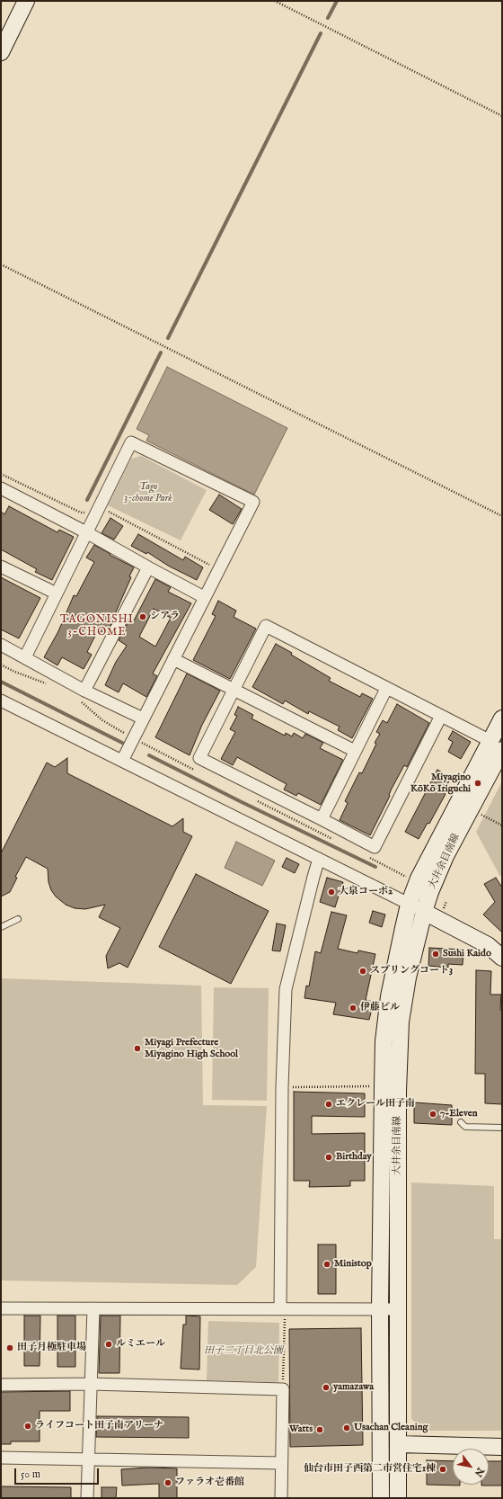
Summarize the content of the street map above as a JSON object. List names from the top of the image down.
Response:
{
  "streets": {
    "street": ["大井余目南線"]
  },
  "districts": ["TAGONISHI 3-CHOME"],
  "parks": ["Tago 3-chome Park", "田子二丁目北公園"],
  "places": [
    "シアラ",
    "Miyagino KōKō Iriguchi",
    "大泉コーポ2",
    "Sushi Kaido",
    "スプリングコート3",
    "伊藤ビル",
    "Miyagi Prefecture Miyagino High School",
    "エクレール田子南",
    "7-Eleven",
    "Birthday",
    "Ministop",
    "ルミエール",
    "田子月極駐車場",
    "yamazawa",
    "ライフコート田子南アリーナ",
    "Usachan Cleaning",
    "Watts",
    "仙台市田子西第二市営住宅1棟",
    "ファラオ壱番館"
  ],
  "scale_bar": "50 m",
  "north": "bottom right"
}
